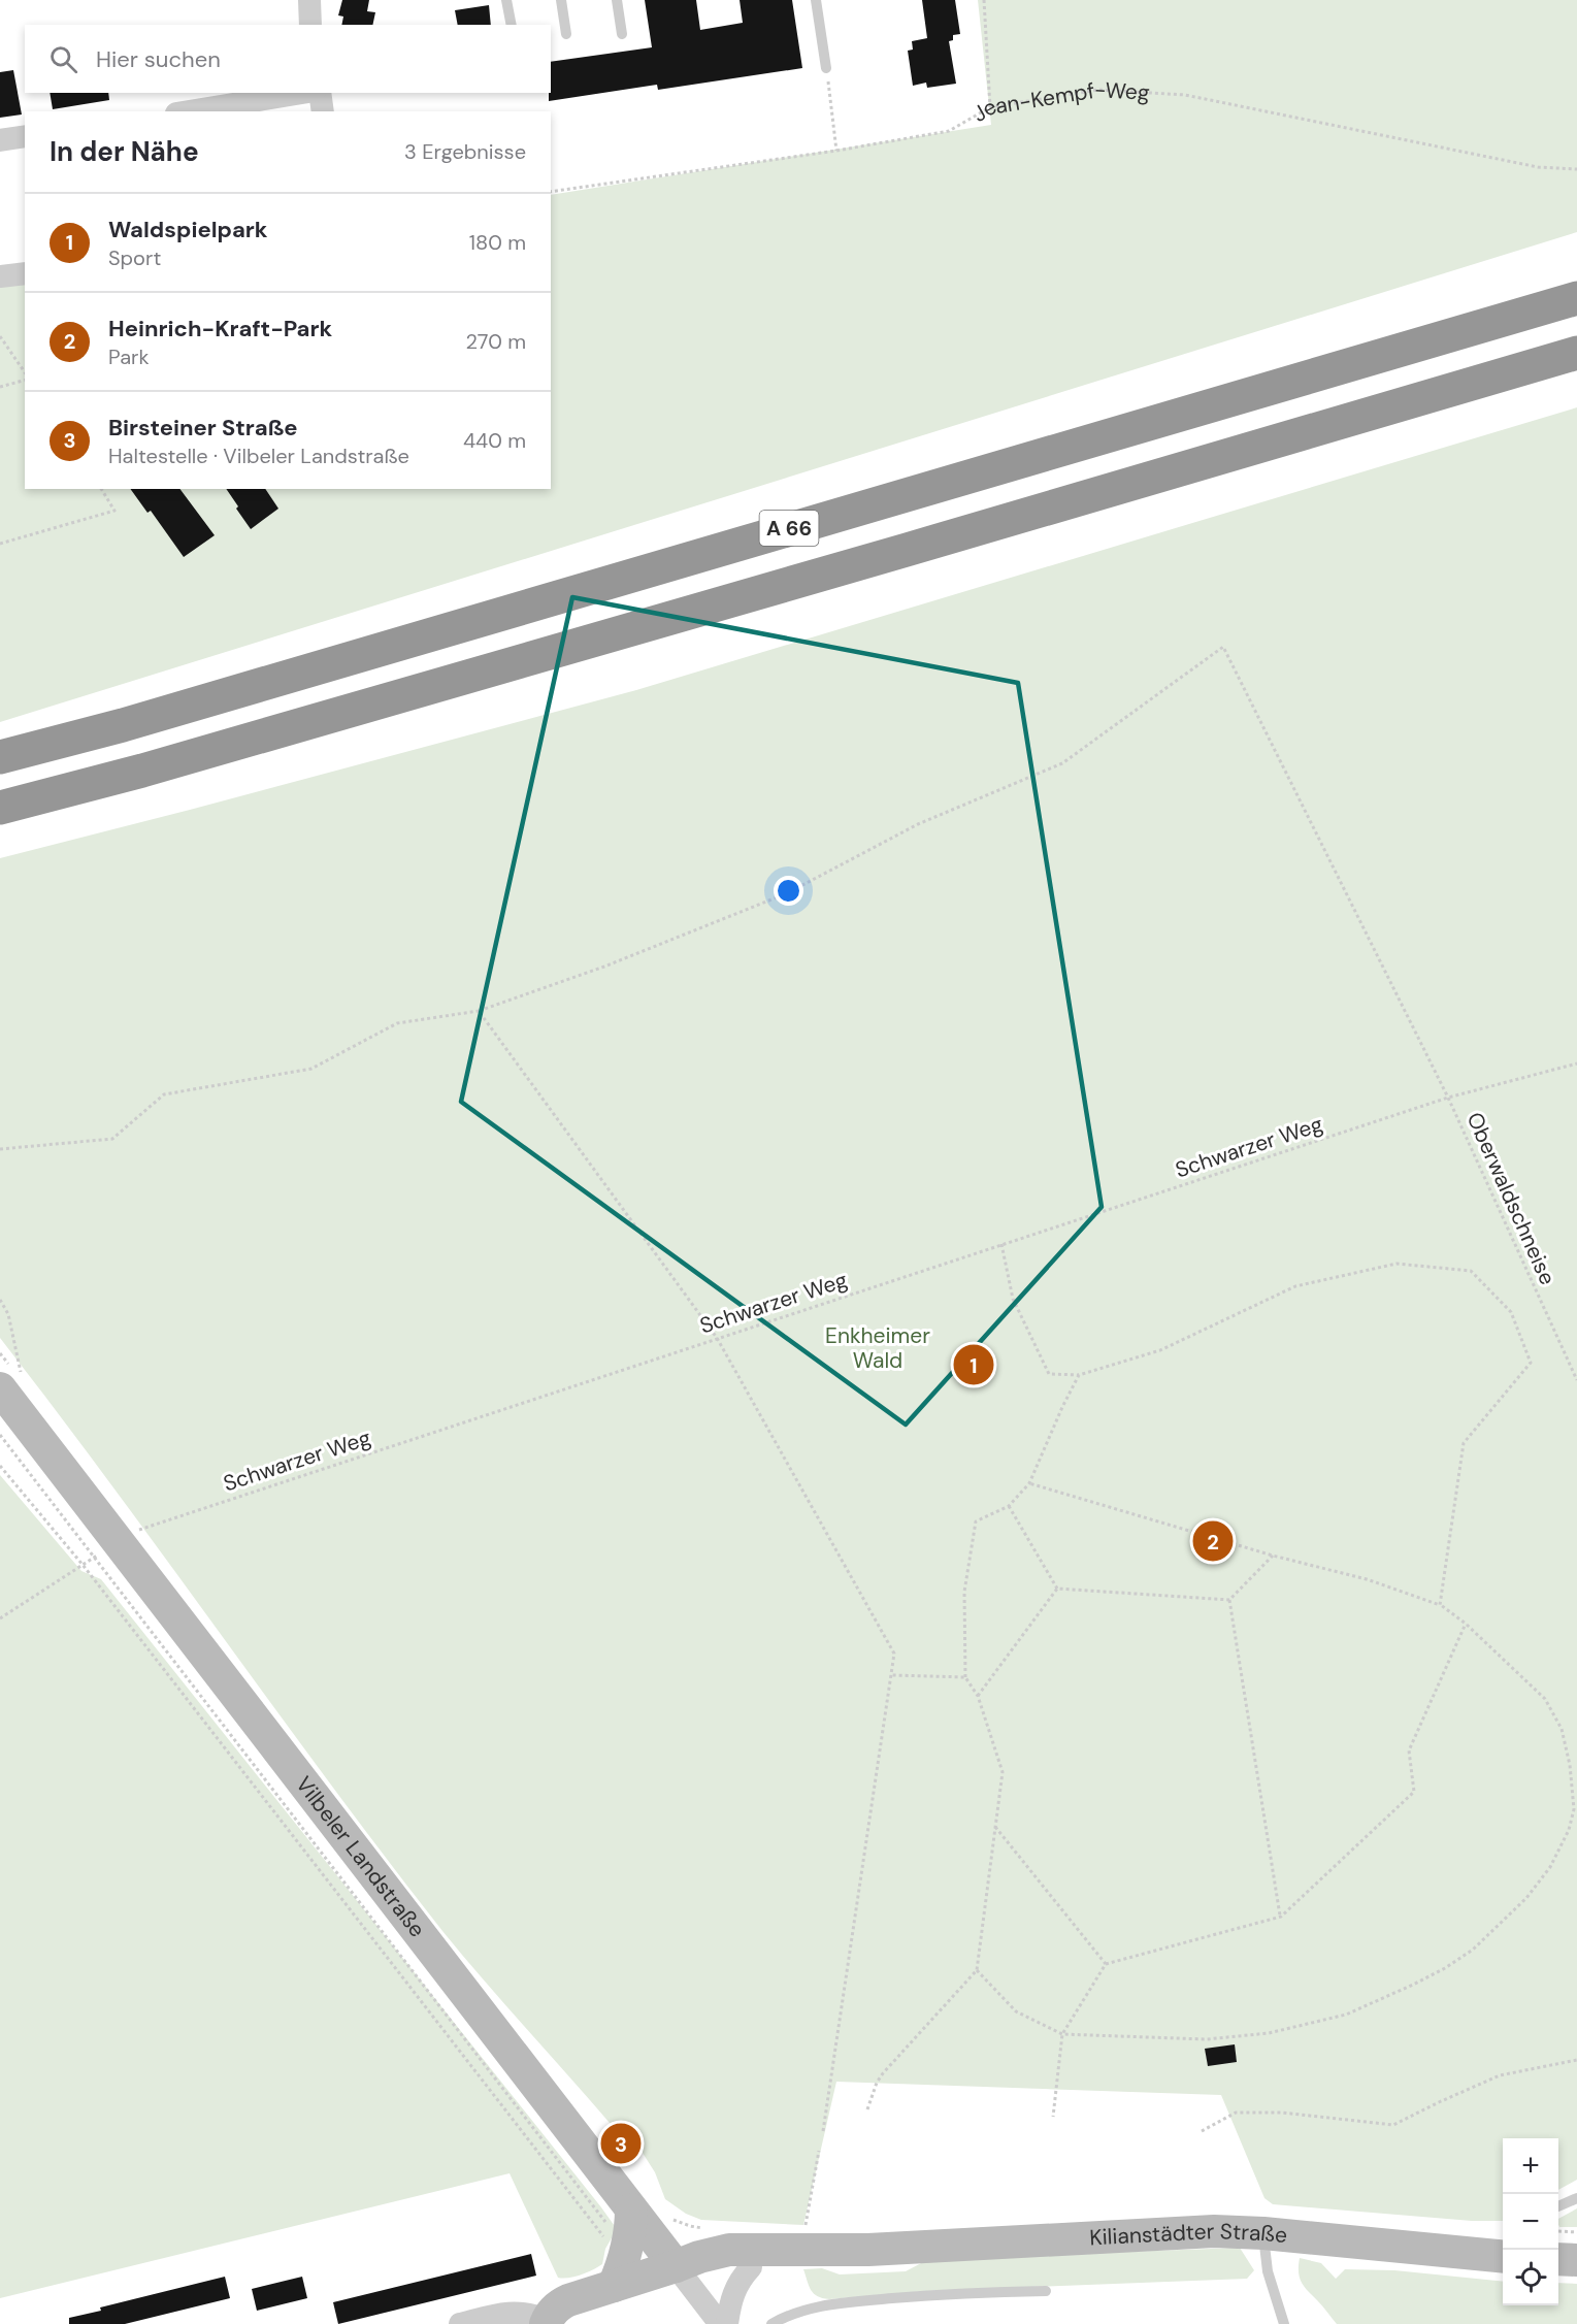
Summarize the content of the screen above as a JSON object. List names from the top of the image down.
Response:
{
  "streets": {
    "highway": ["A 66"],
    "main road": ["Vilbeler Landstraße", "Kilianstädter Straße"],
    "path": ["Jean-Kempf-Weg", "Schwarzer Weg", "Oberwaldschneise"]
  },
  "crossings": [
    ["Schwarzer Weg", "Oberwaldschneise"],
    ["Schwarzer Weg", "Vilbeler Landstraße"]
  ],
  "parks": ["Enkheimer Wald"],
  "page": {
    "search": "Hier suchen",
    "heading": ["In der Nähe", "3 Ergebnisse"],
    "list": [
      {
        "mark": "1",
        "name": "Waldspielpark",
        "note": "Sport",
        "value": "180 m"
      },
      {
        "mark": "2",
        "name": "Heinrich-Kraft-Park",
        "note": "Park",
        "value": "270 m"
      },
      {
        "mark": "3",
        "name": "Birsteiner Straße",
        "note": "Haltestelle · Vilbeler Landstraße",
        "value": "440 m"
      }
    ],
    "pins": ["1", "2", "3"],
    "map_buttons": ["+", "−"]
  }
}
